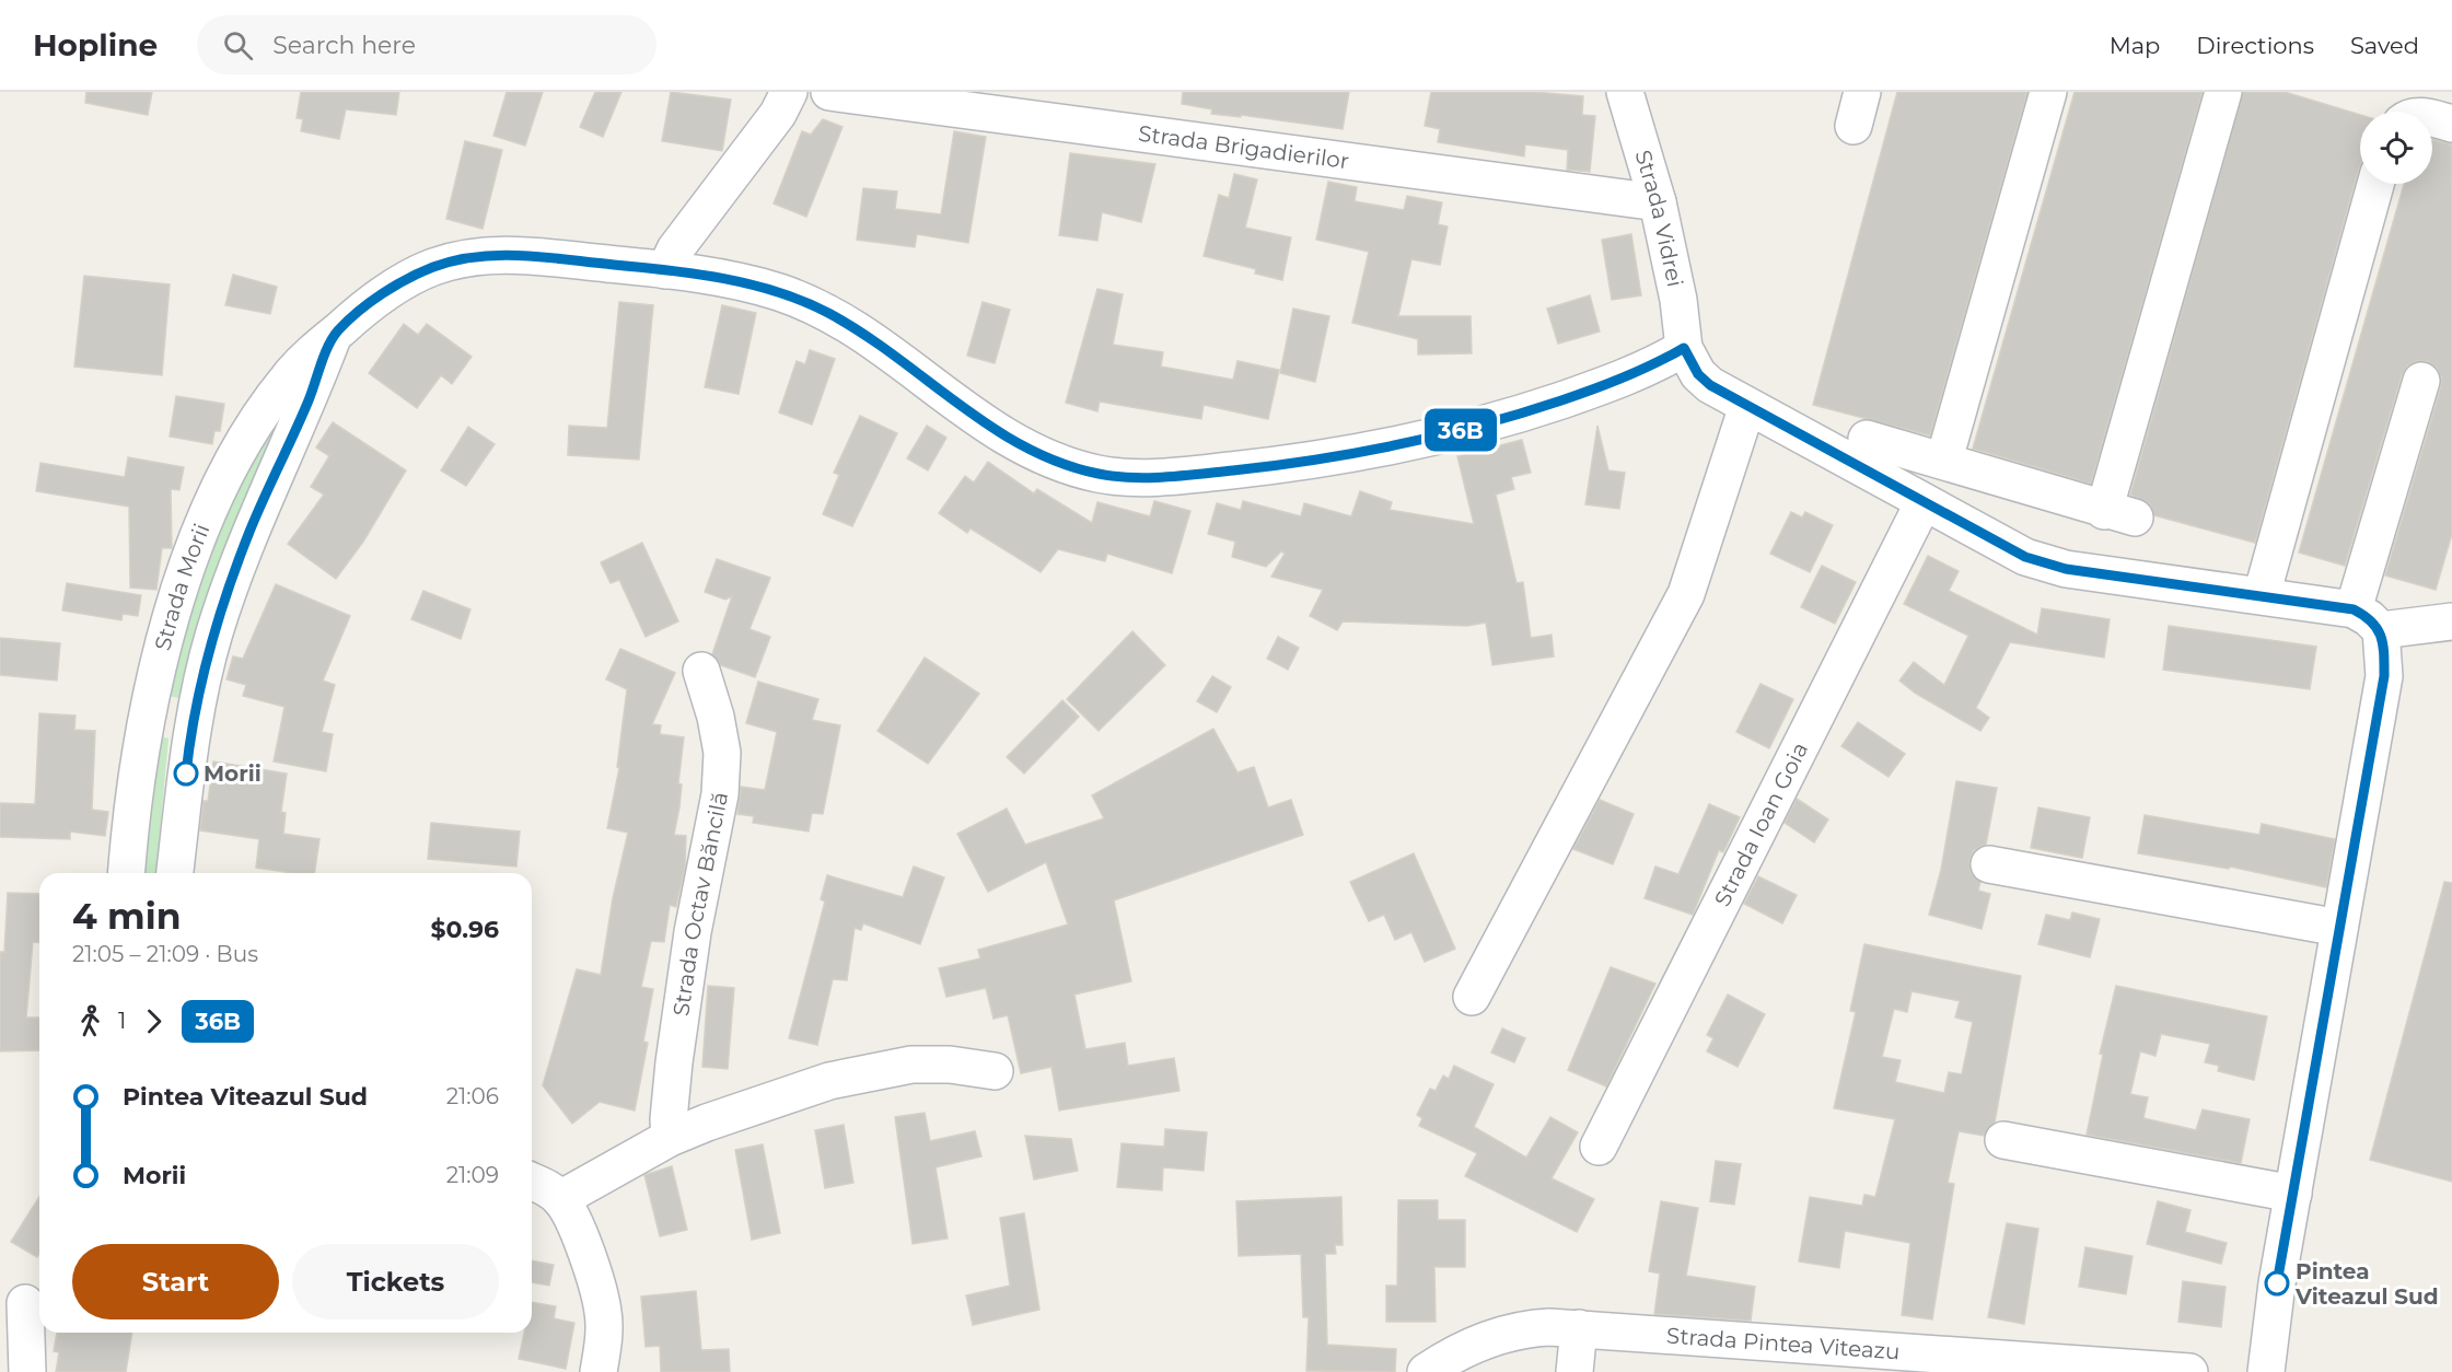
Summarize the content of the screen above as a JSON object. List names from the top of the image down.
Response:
{
  "streets": {
    "street": [
      "Strada Brigadierilor",
      "Strada Vidrei",
      "Strada Morii",
      "Strada Ioan Goia",
      "Strada Octav Băncilă",
      "Strada Pintea Viteazu"
    ]
  },
  "crossings": [
    ["Strada Brigadierilor", "Strada Vidrei"],
    ["Strada Vidrei", "Strada Morii"]
  ],
  "places": ["Morii", "Pintea Viteazul Sud"],
  "lines": ["bus line 36B"],
  "page": {
    "header": "Hopline",
    "search": "Search here",
    "nav": ["Map", "Directions", "Saved"],
    "on_map": "36B",
    "heading": ["4 min", "21:05 – 21:09 · Bus", "$0.96"],
    "legs": ["1", "36B"],
    "list": [
      {
        "name": "Pintea Viteazul Sud",
        "value": "21:06"
      },
      {
        "name": "Morii",
        "value": "21:09"
      }
    ],
    "buttons": ["Start", "Tickets"]
  }
}
